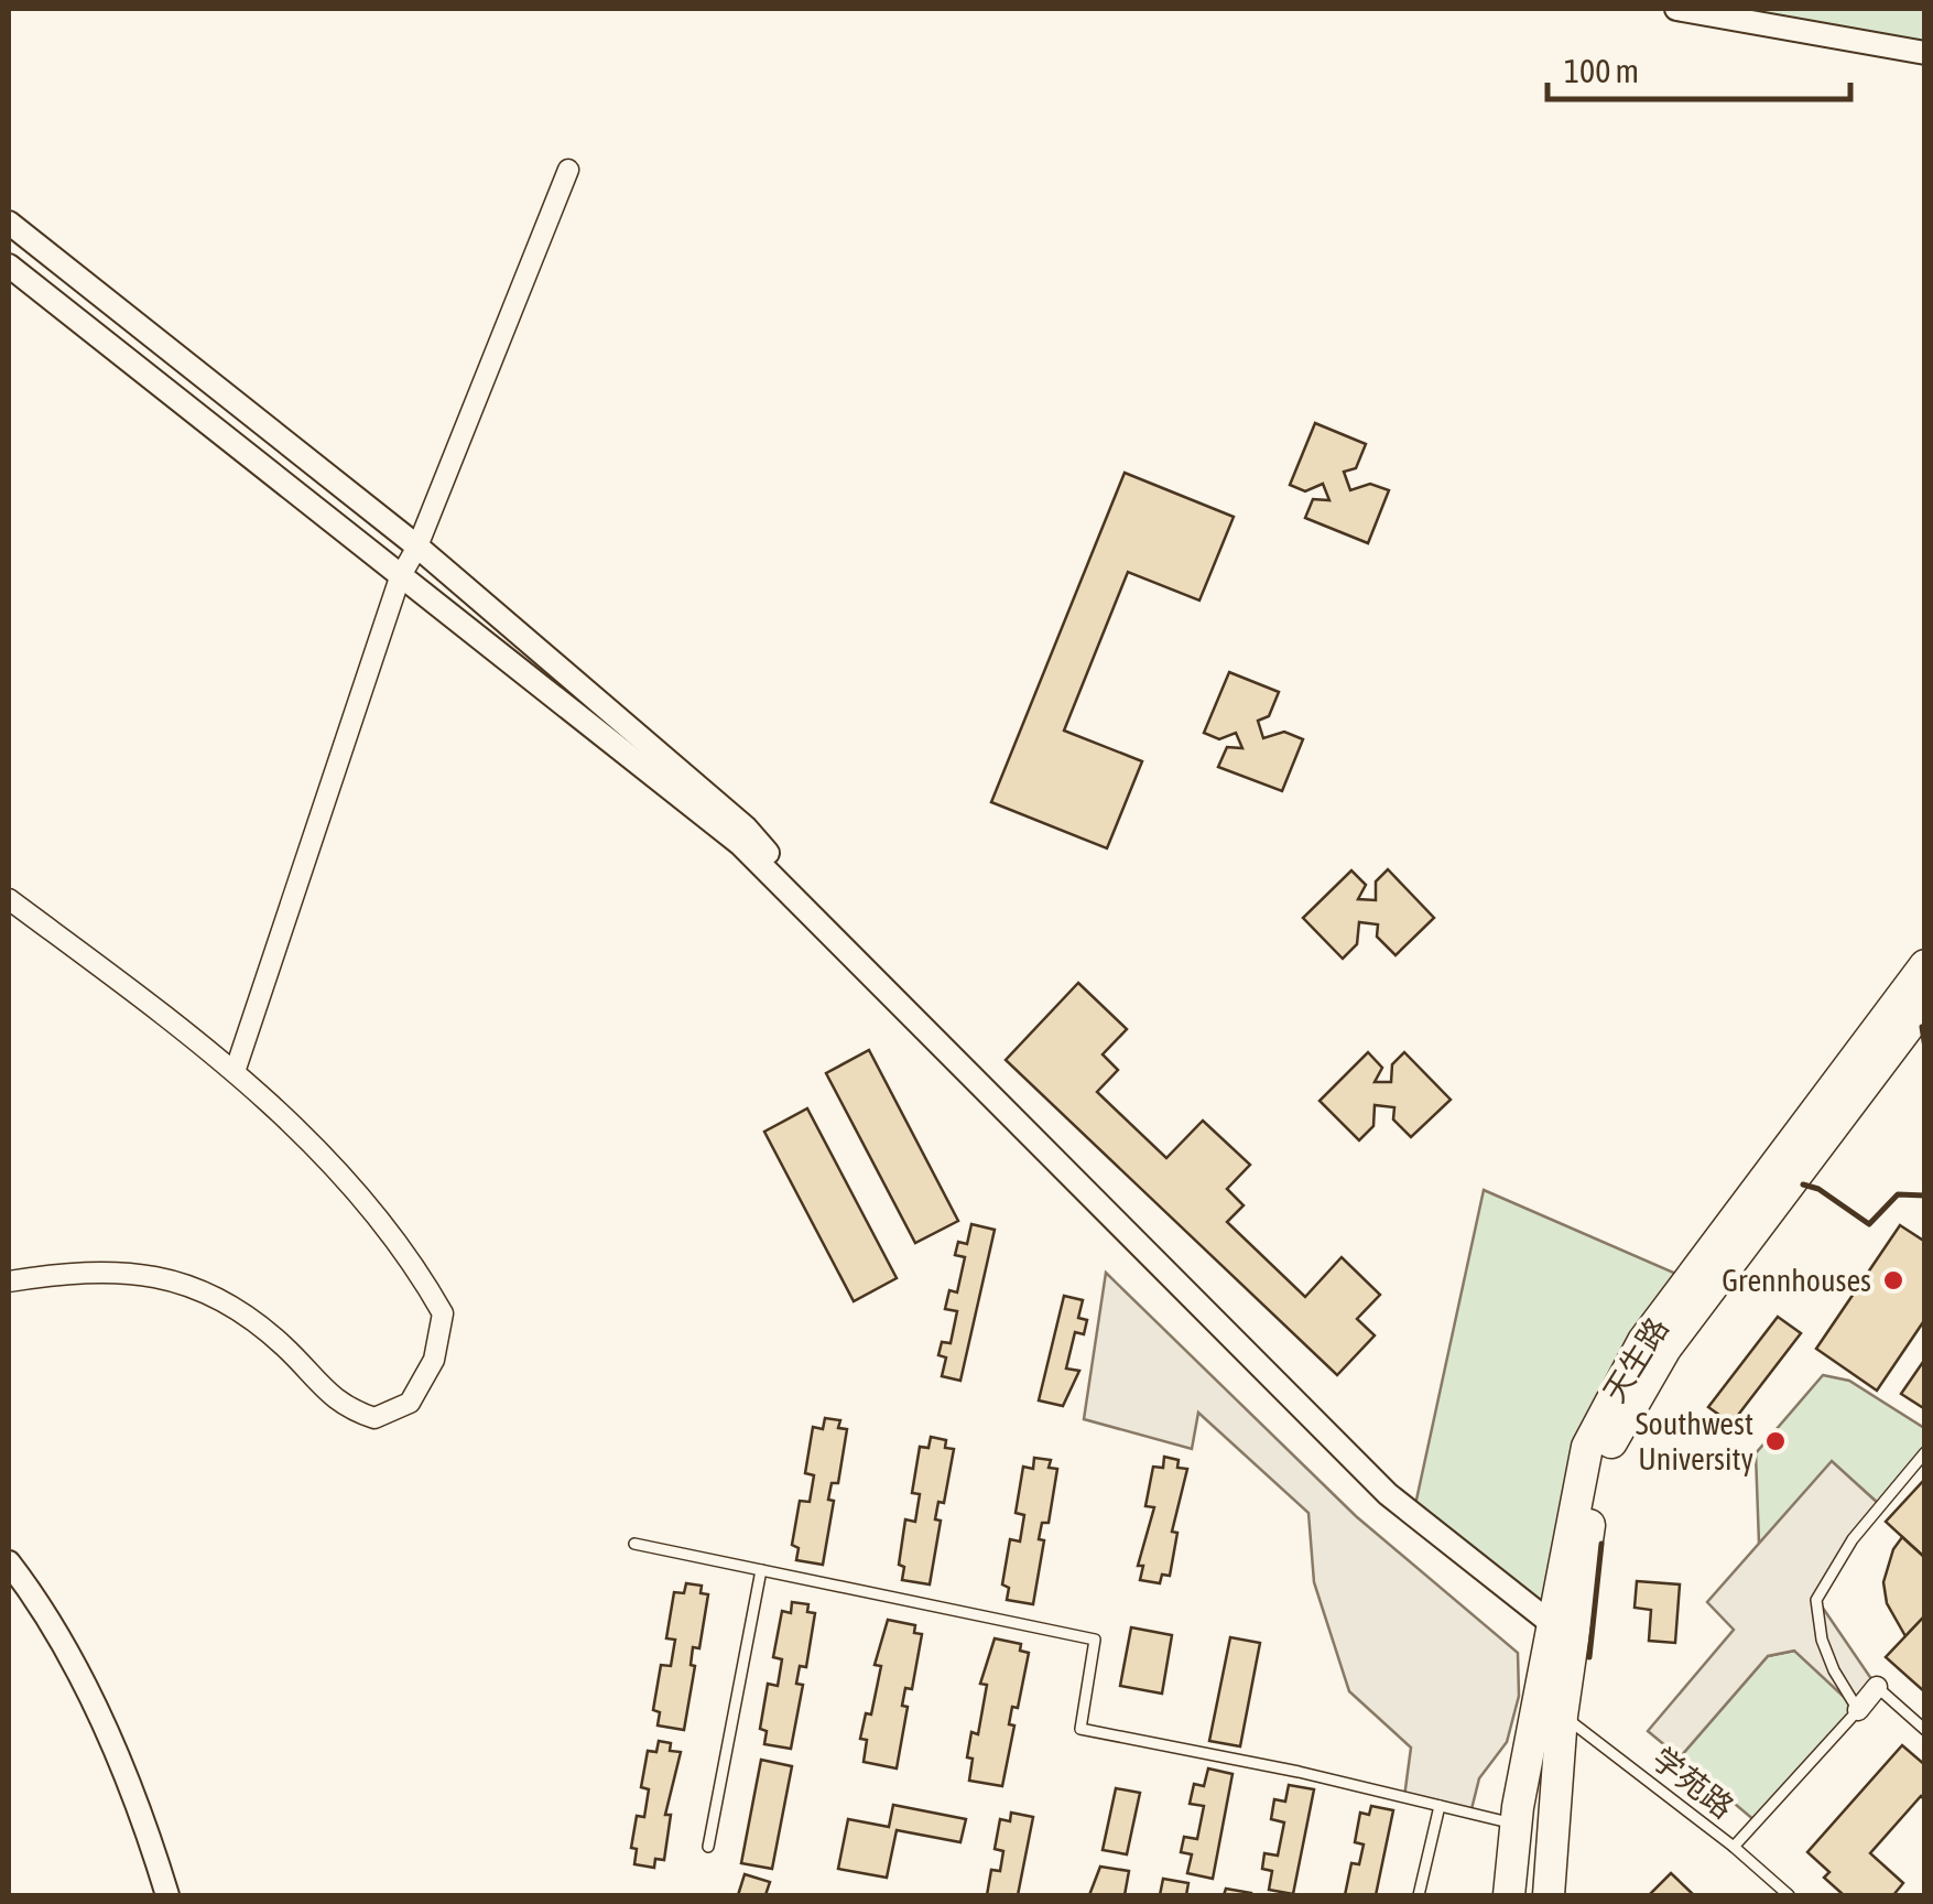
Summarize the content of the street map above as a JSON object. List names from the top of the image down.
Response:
{
  "streets": {
    "highway": ["天生路"],
    "lane": ["学苑路"]
  },
  "crossings": [
    ["天生路", "学苑路"]
  ],
  "places": ["Grennhouses", "Southwest University"],
  "scale_bar": "100 m"
}
